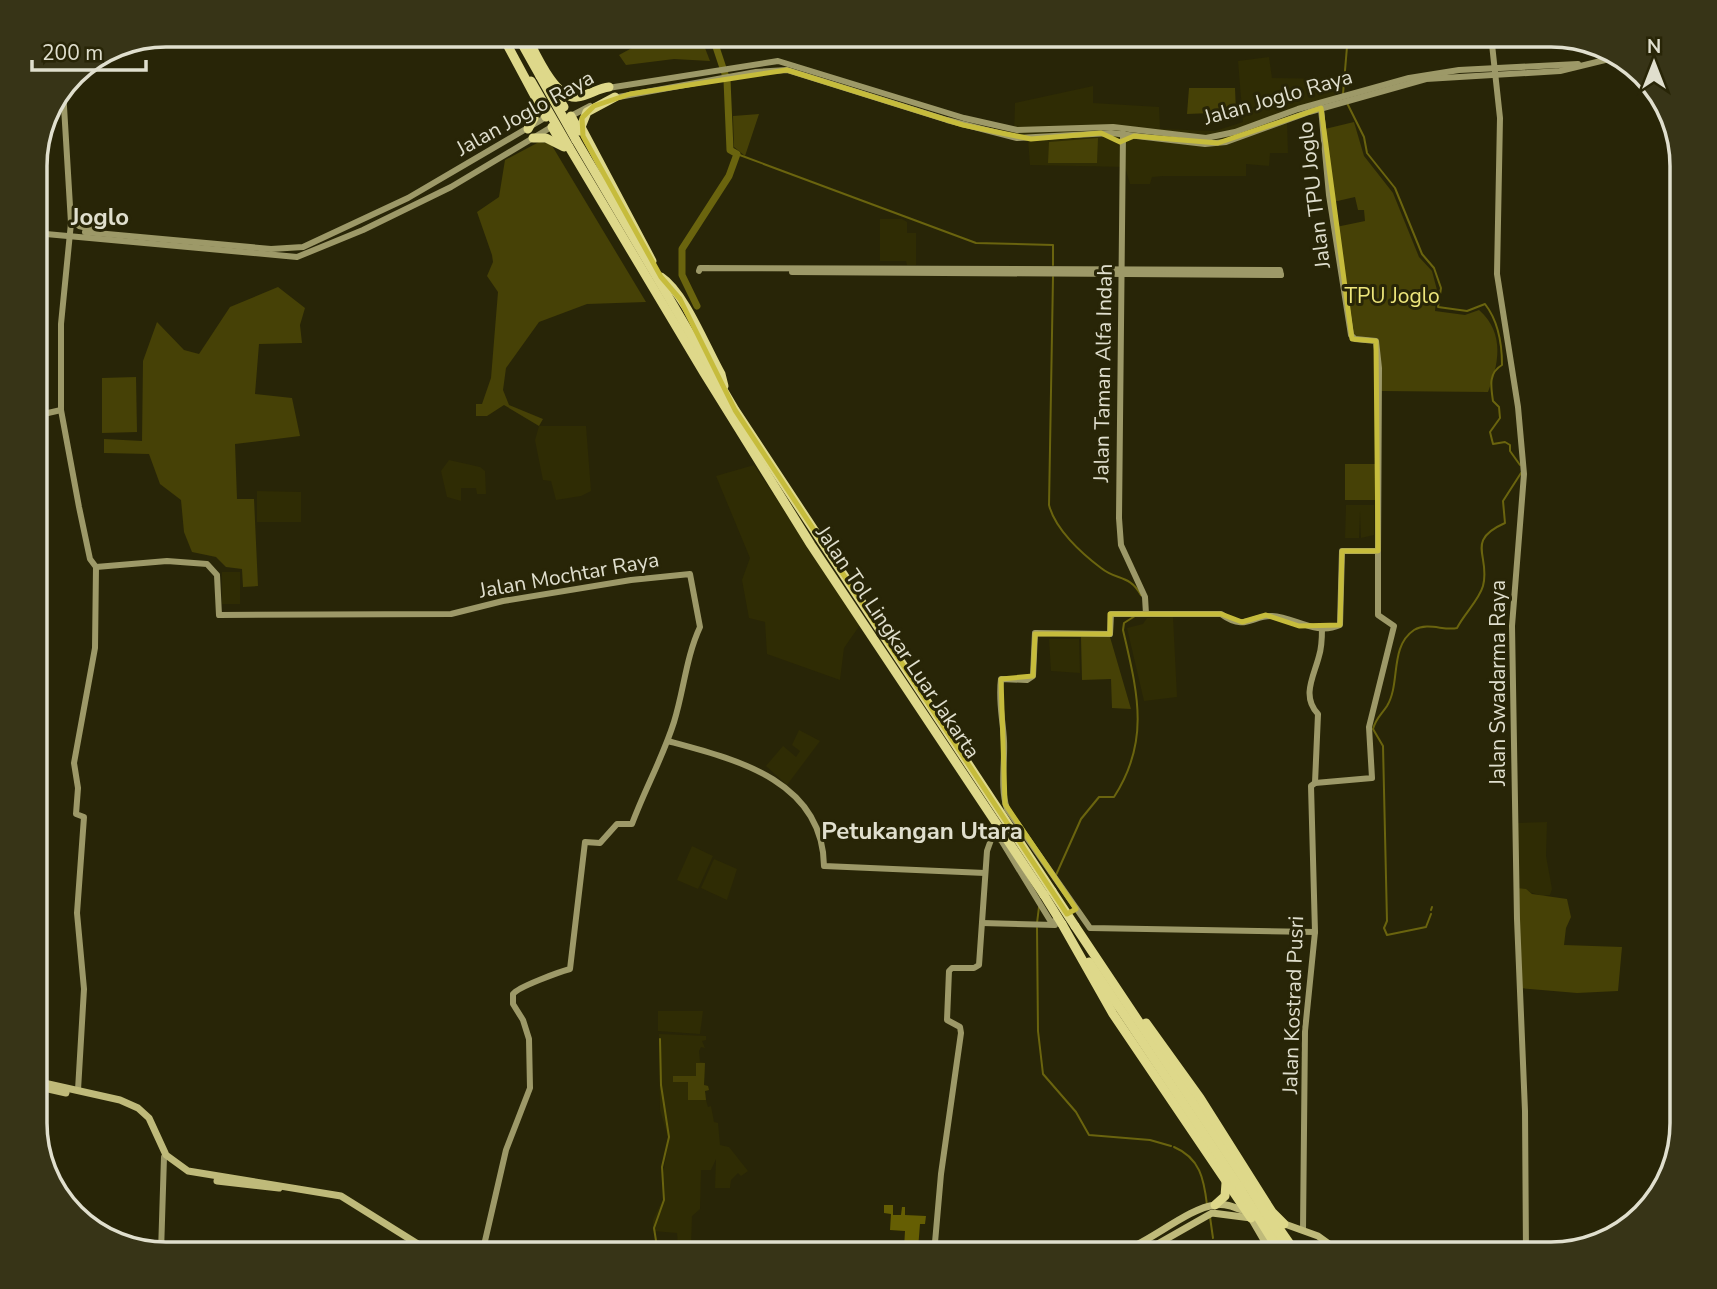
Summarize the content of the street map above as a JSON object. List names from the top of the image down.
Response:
{
  "streets": {
    "highway": ["Jalan Tol Lingkar Luar Jakarta"],
    "street": [
      "Jalan Joglo Raya",
      "Jalan TPU Joglo",
      "Jalan Taman Alfa Indah",
      "Jalan Mochtar Raya",
      "Jalan Swadarma Raya",
      "Jalan Kostrad Pusri"
    ]
  },
  "crossings": [
    ["Jalan Joglo Raya", "Jalan TPU Joglo"],
    ["Jalan Joglo Raya", "Jalan Taman Alfa Indah"],
    ["Jalan Joglo Raya", "Jalan Swadarma Raya"]
  ],
  "districts": ["Joglo", "Petukangan Utara"],
  "parks": ["TPU Joglo"],
  "scale_bar": "200 m",
  "north": "top"
}
